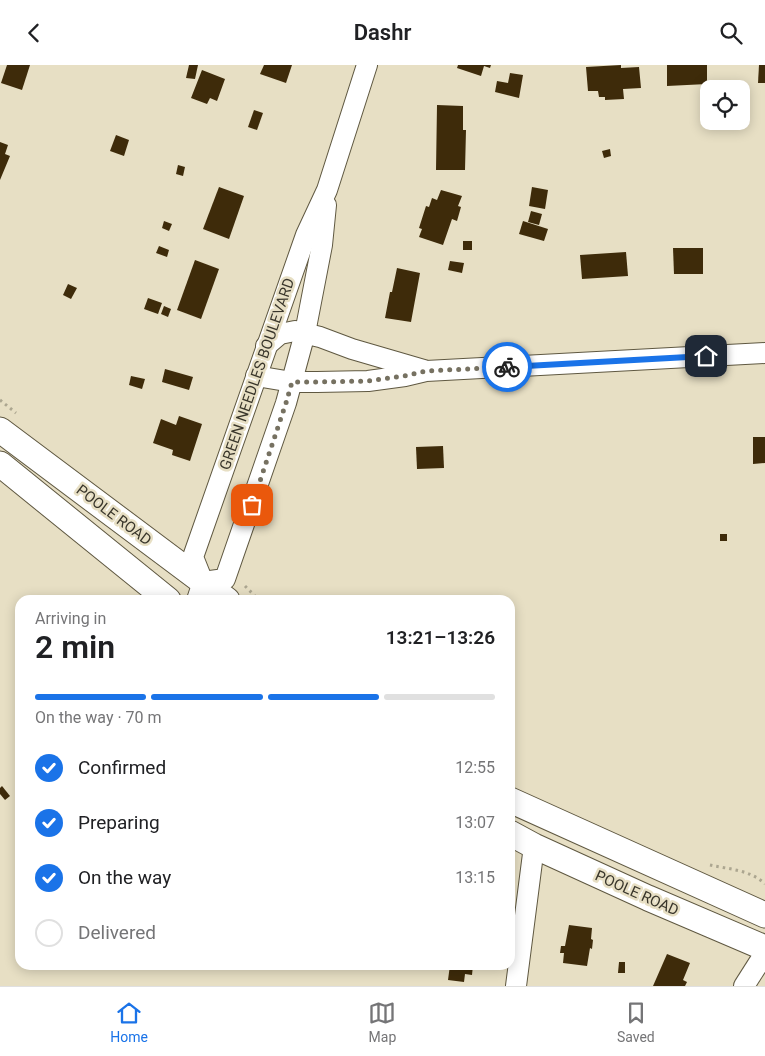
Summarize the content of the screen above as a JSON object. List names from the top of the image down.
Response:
{
  "streets": {
    "main road": ["POOLE ROAD"],
    "street": ["GREEN NEEDLES BOULEVARD"]
  },
  "crossings": [
    ["GREEN NEEDLES BOULEVARD", "POOLE ROAD"]
  ],
  "page": {
    "header": "Dashr",
    "heading": ["2 min", "Arriving in", "13:21–13:26"],
    "bar": "On the way · 70 m",
    "list": [
      ["Confirmed", "12:55"],
      ["Preparing", "13:07"],
      ["On the way", "13:15"],
      "Delivered"
    ],
    "tabs": ["Home", "Map", "Saved"]
  }
}
